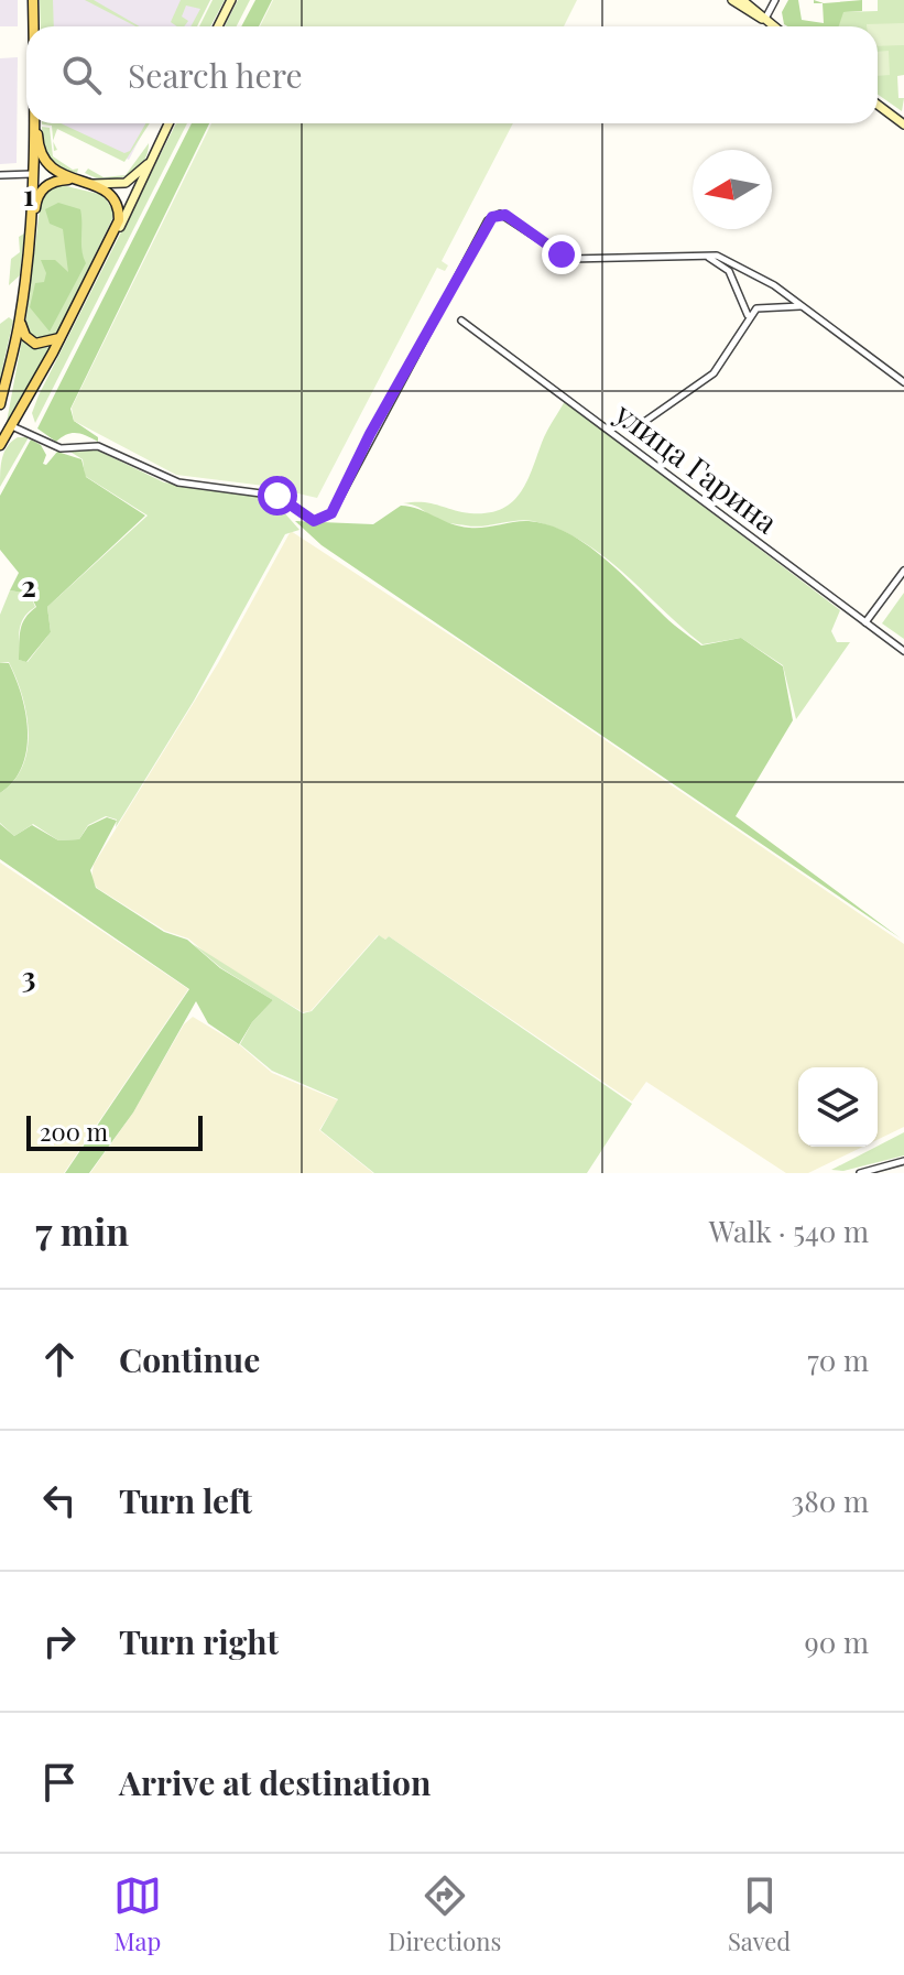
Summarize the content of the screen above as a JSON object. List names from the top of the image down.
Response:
{
  "streets": {
    "street": ["улица Гарина"]
  },
  "scale_bar": "200 m",
  "north": "left",
  "page": {
    "search": "Search here",
    "scale": "200 m",
    "heading": ["7 min", "Walk · 540 m"],
    "list": [
      ["Continue", "70 m"],
      ["Turn left", "380 m"],
      ["Turn right", "90 m"],
      "Arrive at destination"
    ],
    "nav": ["Map", "Directions", "Saved"]
  },
  "grid": {
    "rows": ["1", "2", "3"]
  }
}
